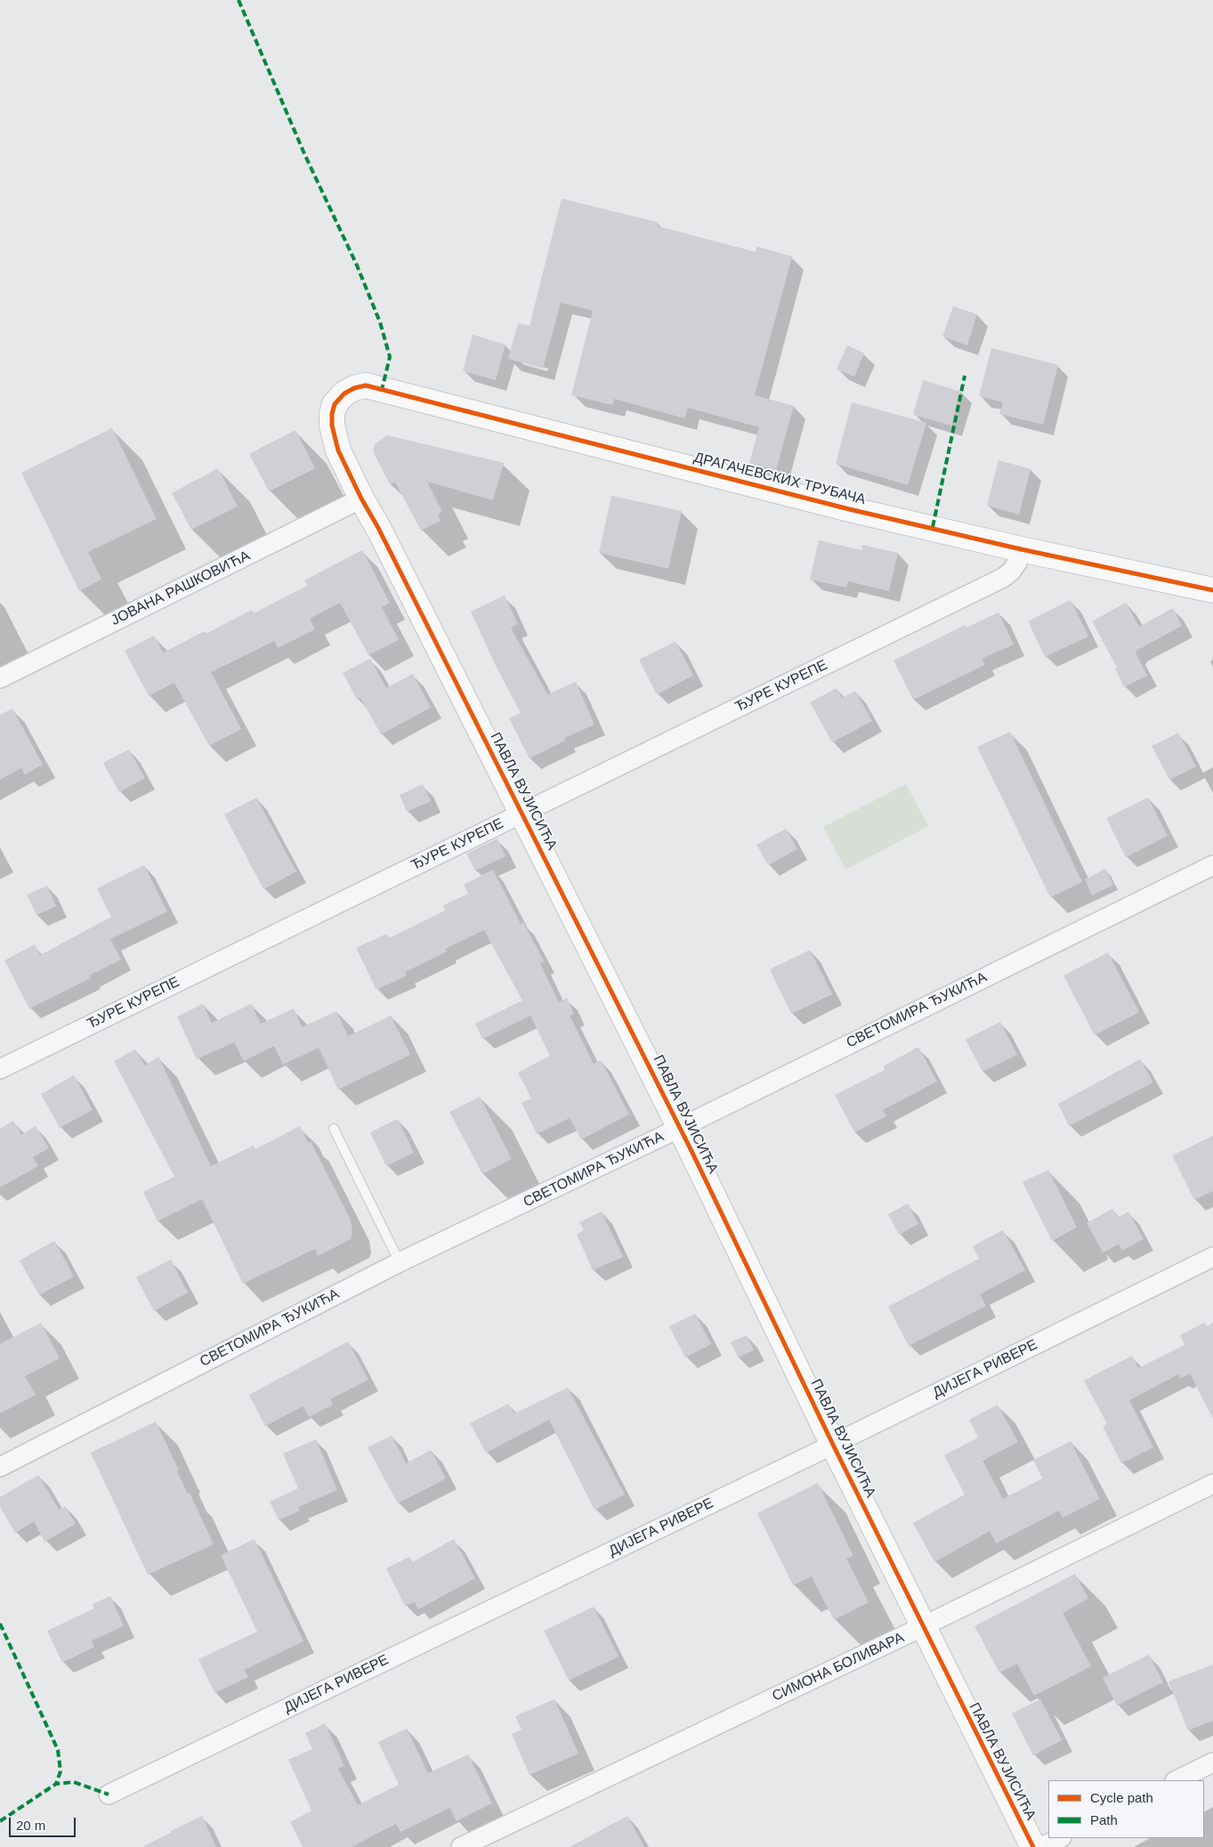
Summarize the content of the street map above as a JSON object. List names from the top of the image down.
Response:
{
  "streets": {
    "street": [
      "ДРАГАЧЕВСКИХ ТРУБАЧА",
      "ЈОВАНА РАШКОВИЋА",
      "ЂУРЕ КУРЕПЕ",
      "ПАВЛА ВУЈИСИЋА",
      "СВЕТОМИРА ЂУКИЋА",
      "ДИЈЕГА РИВЕРЕ",
      "СИМОНА БОЛИВАРА"
    ]
  },
  "crossings": [
    ["ДРАГАЧЕВСКИХ ТРУБАЧА", "ЂУРЕ КУРЕПЕ"],
    ["ДРАГАЧЕВСКИХ ТРУБАЧА", "ПАВЛА ВУЈИСИЋА"],
    ["ЈОВАНА РАШКОВИЋА", "ПАВЛА ВУЈИСИЋА"],
    ["ЂУРЕ КУРЕПЕ", "ПАВЛА ВУЈИСИЋА"],
    ["ПАВЛА ВУЈИСИЋА", "СВЕТОМИРА ЂУКИЋА"],
    ["ПАВЛА ВУЈИСИЋА", "ДИЈЕГА РИВЕРЕ"],
    ["ПАВЛА ВУЈИСИЋА", "СИМОНА БОЛИВАРА"]
  ],
  "legend": ["Cycle path", "Path"],
  "scale_bar": "20 m"
}
